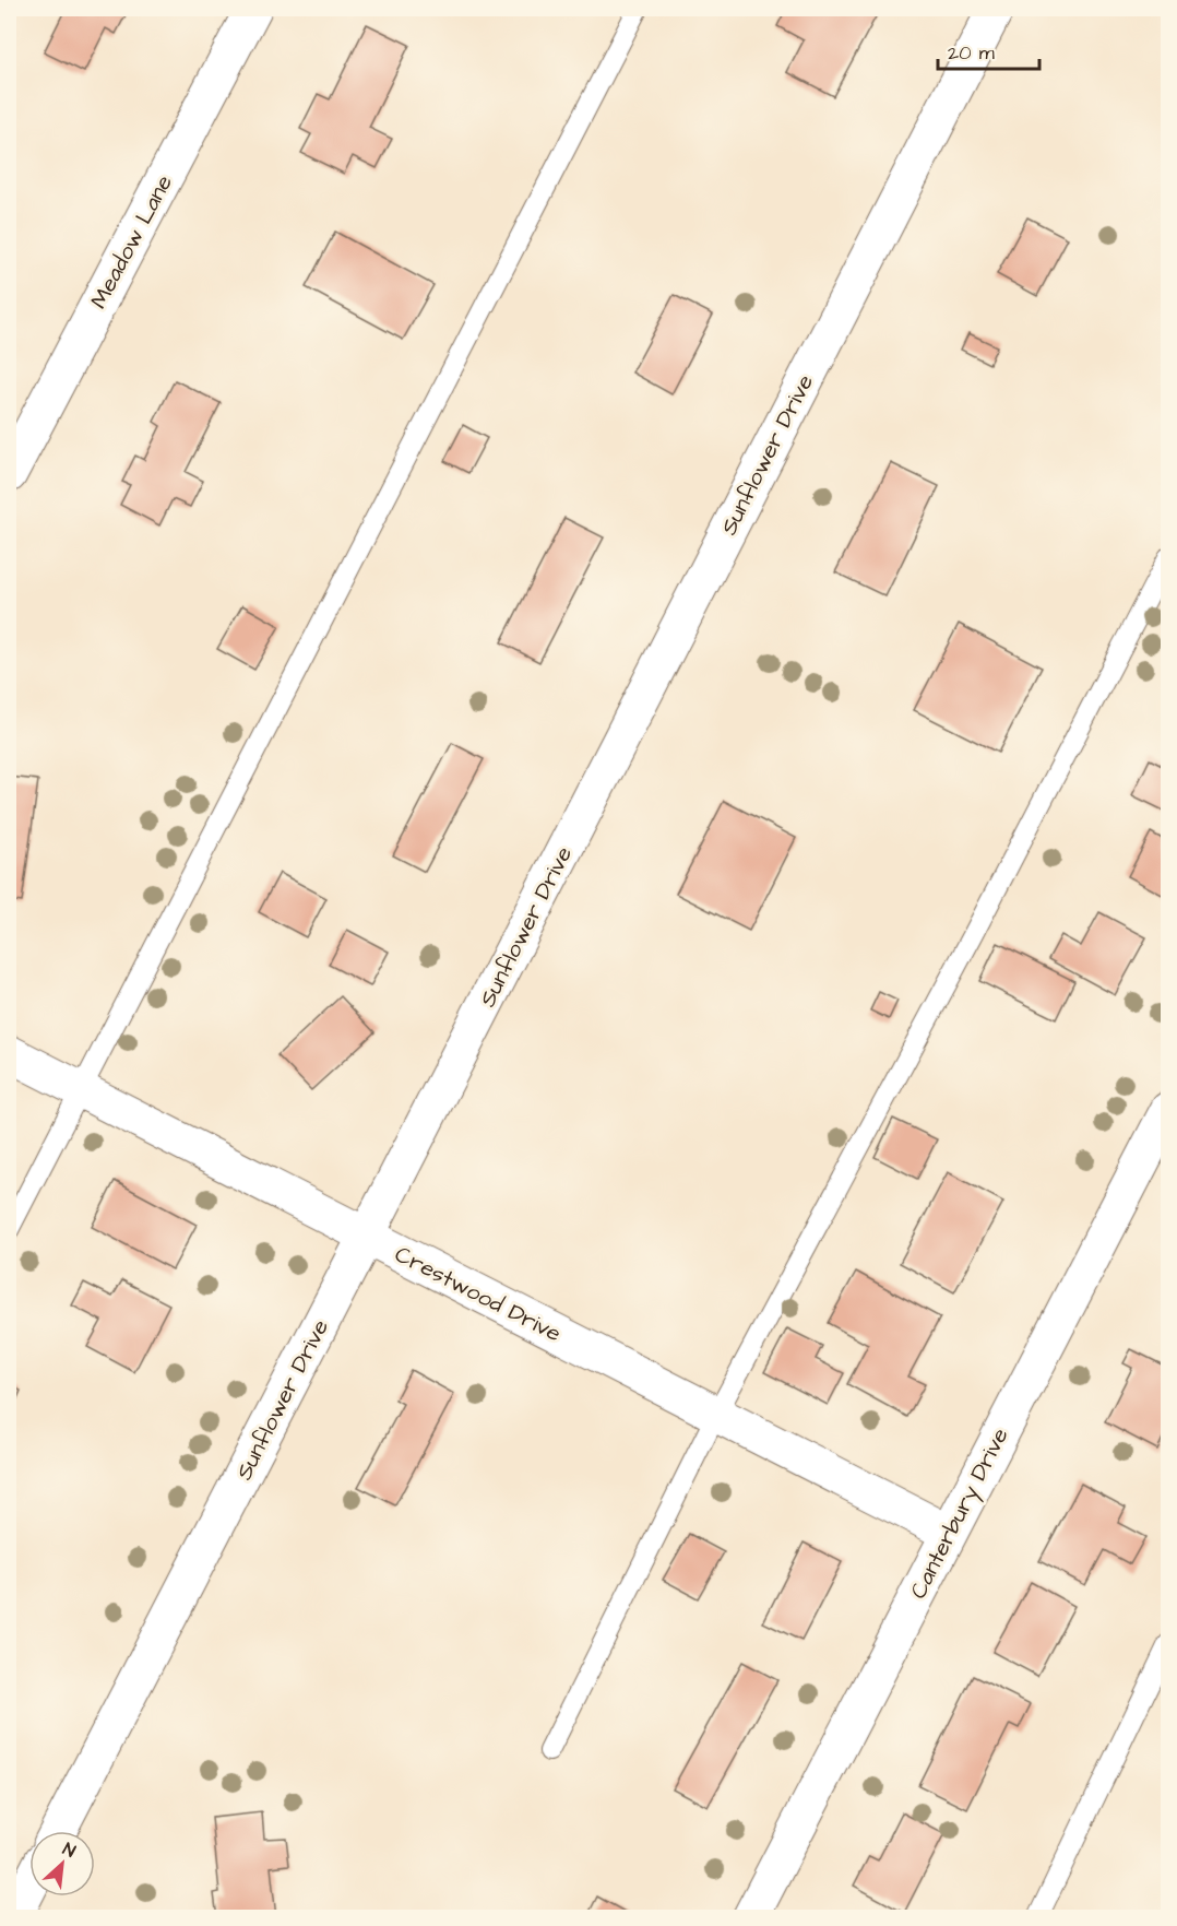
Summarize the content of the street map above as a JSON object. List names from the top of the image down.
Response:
{
  "streets": {
    "street": [
      "Meadow Lane",
      "Sunflower Drive",
      "Crestwood Drive",
      "Canterbury Drive"
    ]
  },
  "crossings": [
    ["Sunflower Drive", "Crestwood Drive"],
    ["Crestwood Drive", "Canterbury Drive"]
  ],
  "scale_bar": "20 m",
  "north": "top right"
}
